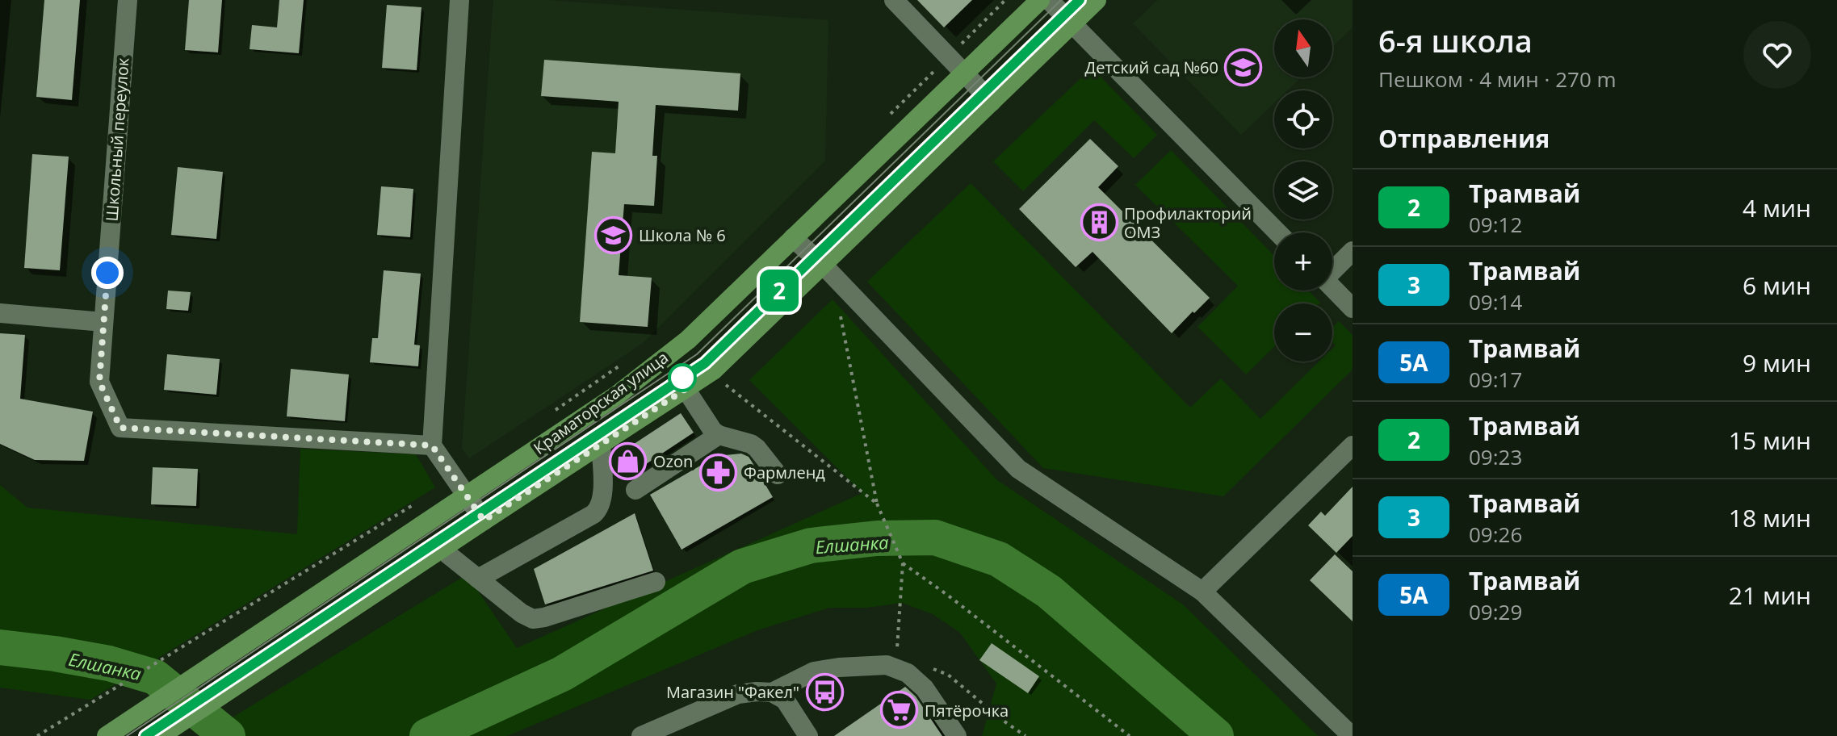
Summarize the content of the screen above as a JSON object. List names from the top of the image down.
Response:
{
  "streets": {
    "main road": ["Краматорская улица"],
    "street": ["Школьный переулок"]
  },
  "water": ["Елшанка"],
  "places": {
    "school or university": ["Детский сад №60", "Школа № 6"],
    "building": ["Профилакторий ОМЗ"],
    "shop": ["Ozon"],
    "pharmacy": ["Фармленд"],
    "bus stop": ["Магазин \"Факел\""],
    "supermarket": ["Пятёрочка"]
  },
  "lines": ["tram line 2"],
  "north": "top",
  "page": {
    "on_map": "2",
    "heading": [
      ["6-я школа", "Пешком · 4 мин · 270 m"],
      "Отправления"
    ],
    "map_buttons": ["+", "−"],
    "list": [
      {
        "mark": "2",
        "name": "Трамвай",
        "note": "09:12",
        "value": "4 мин"
      },
      {
        "mark": "3",
        "name": "Трамвай",
        "note": "09:14",
        "value": "6 мин"
      },
      {
        "mark": "5А",
        "name": "Трамвай",
        "note": "09:17",
        "value": "9 мин"
      },
      {
        "mark": "2",
        "name": "Трамвай",
        "note": "09:23",
        "value": "15 мин"
      },
      {
        "mark": "3",
        "name": "Трамвай",
        "note": "09:26",
        "value": "18 мин"
      },
      {
        "mark": "5А",
        "name": "Трамвай",
        "note": "09:29",
        "value": "21 мин"
      }
    ]
  }
}
